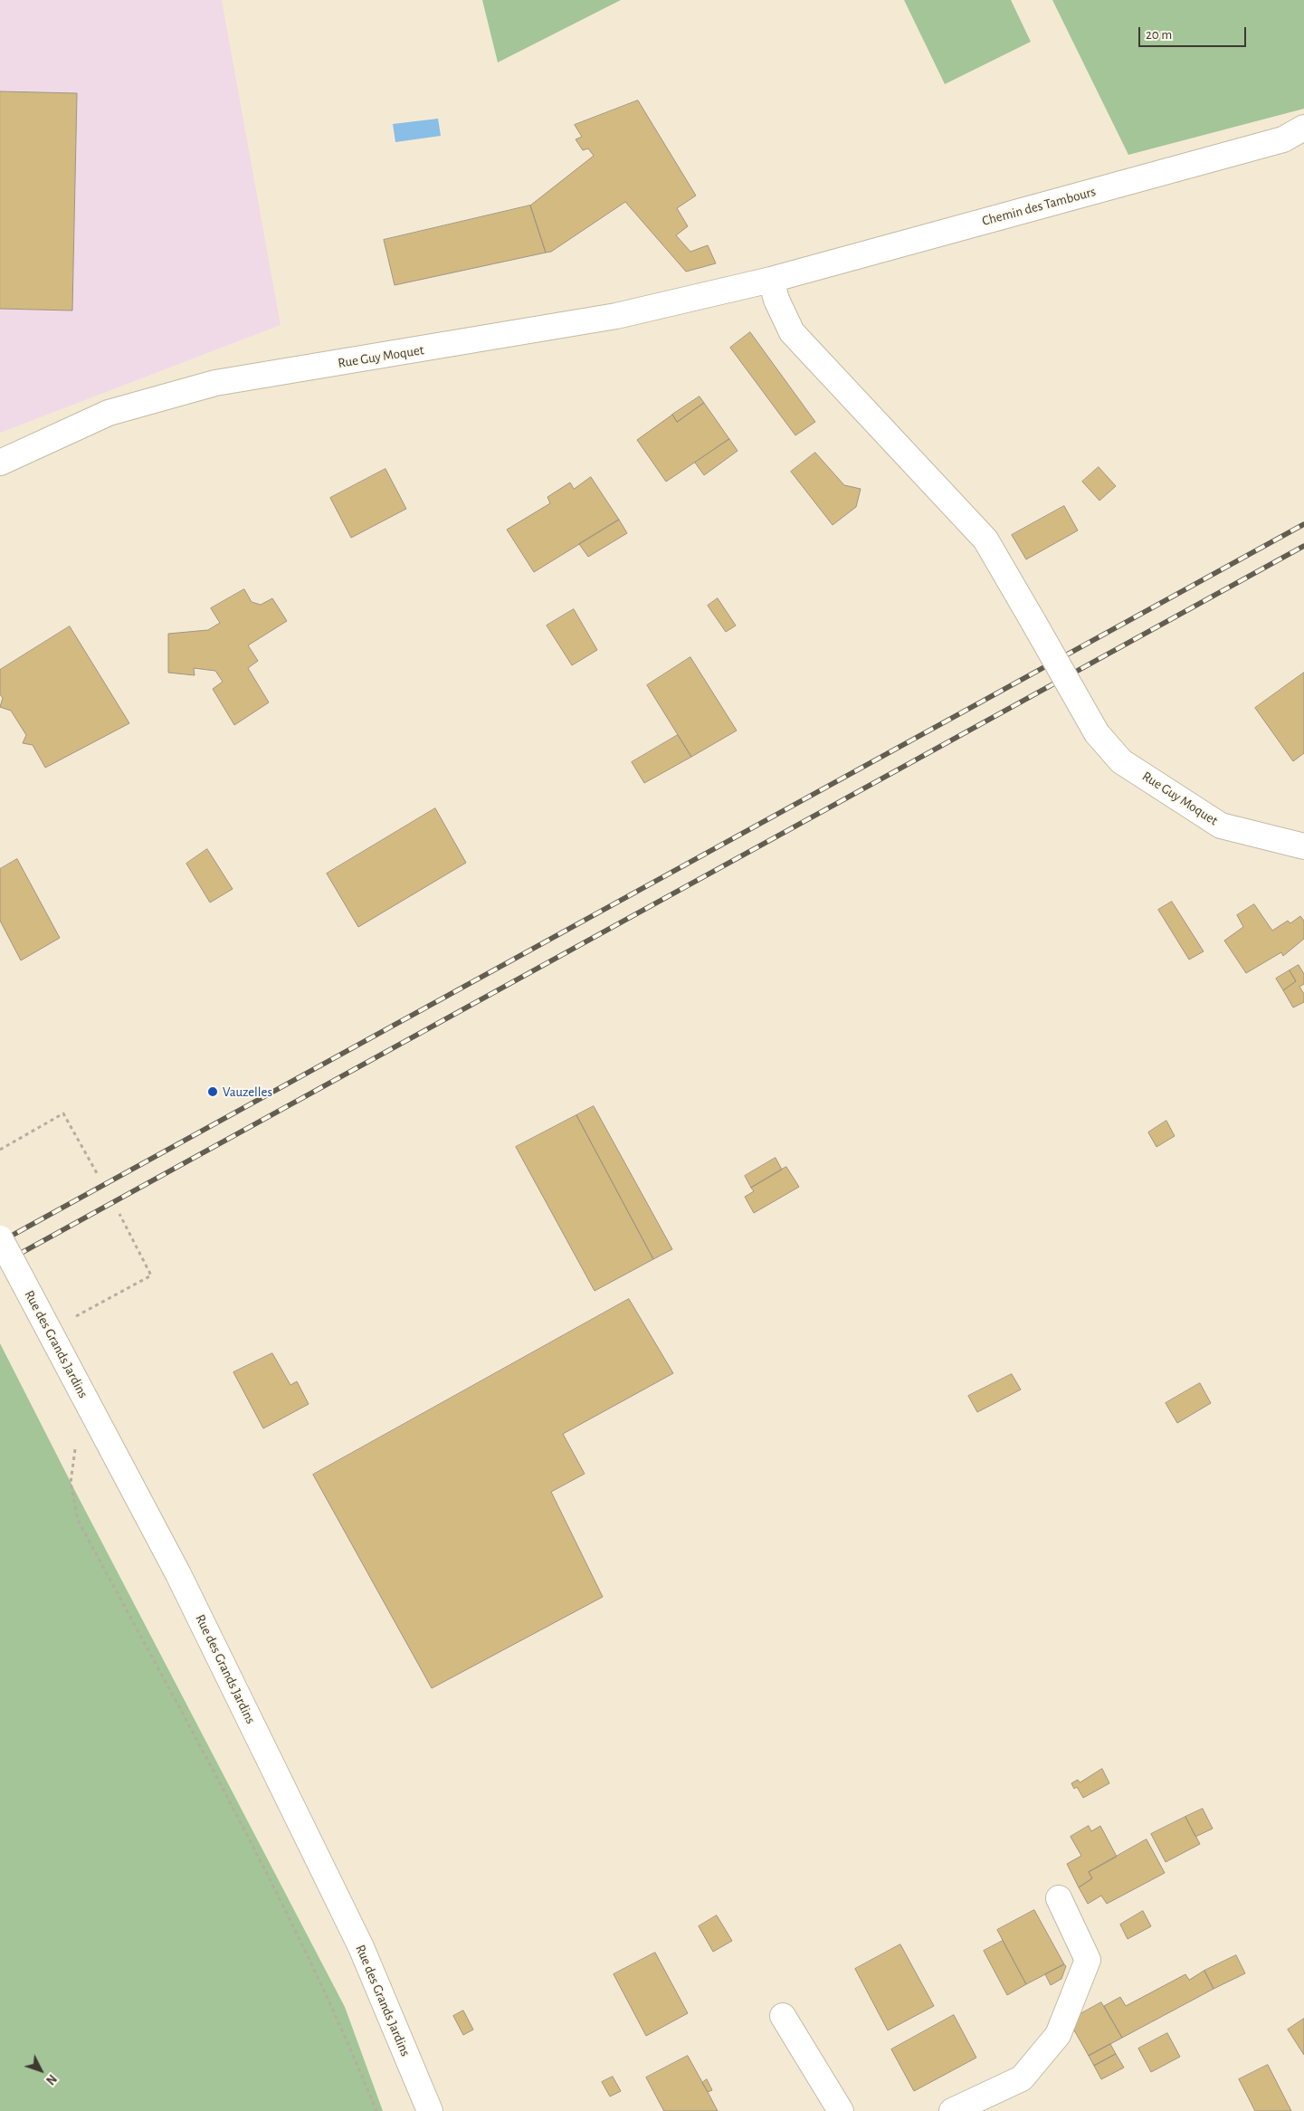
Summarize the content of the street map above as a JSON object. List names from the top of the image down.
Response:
{
  "streets": {
    "street": ["Chemin des Tambours", "Rue Guy Moquet", "Rue des Grands Jardins"]
  },
  "crossings": [
    ["Chemin des Tambours", "Rue Guy Moquet"]
  ],
  "places": ["Vauzelles"],
  "scale_bar": "20 m",
  "north": "bottom right"
}
